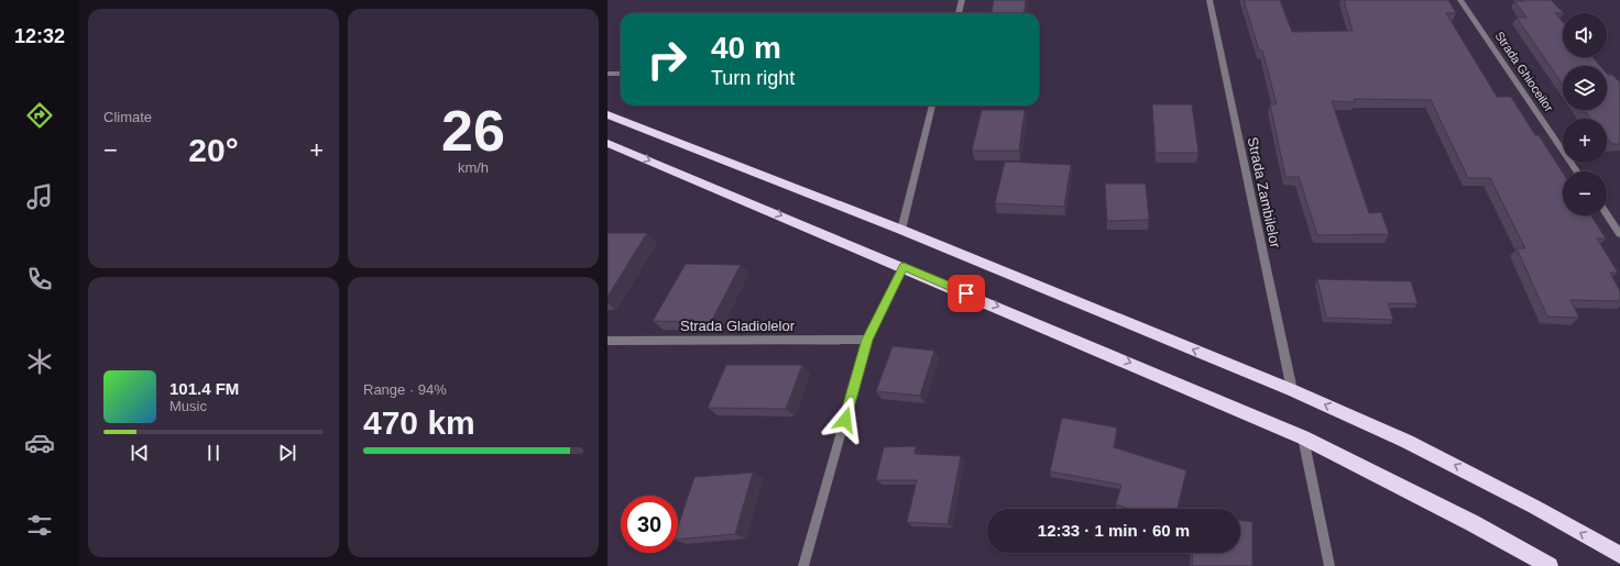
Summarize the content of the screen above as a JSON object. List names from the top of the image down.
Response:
{
  "streets": {
    "street": ["Strada Ghioceilor", "Strada Zambilelor", "Strada Gladiolelor"]
  },
  "page": {
    "tabs": "12:32",
    "tile": [
      "Climate",
      ["26", "km/h"],
      ["Range · 94%", "470 km"]
    ],
    "map_buttons": ["+", "−"],
    "turn": ["40 m", "Turn right"],
    "heat": ["−", "20°", "+"],
    "song": ["101.4 FM", "Music"],
    "limit": "30",
    "trip": "12:33 · 1 min · 60 m"
  }
}
